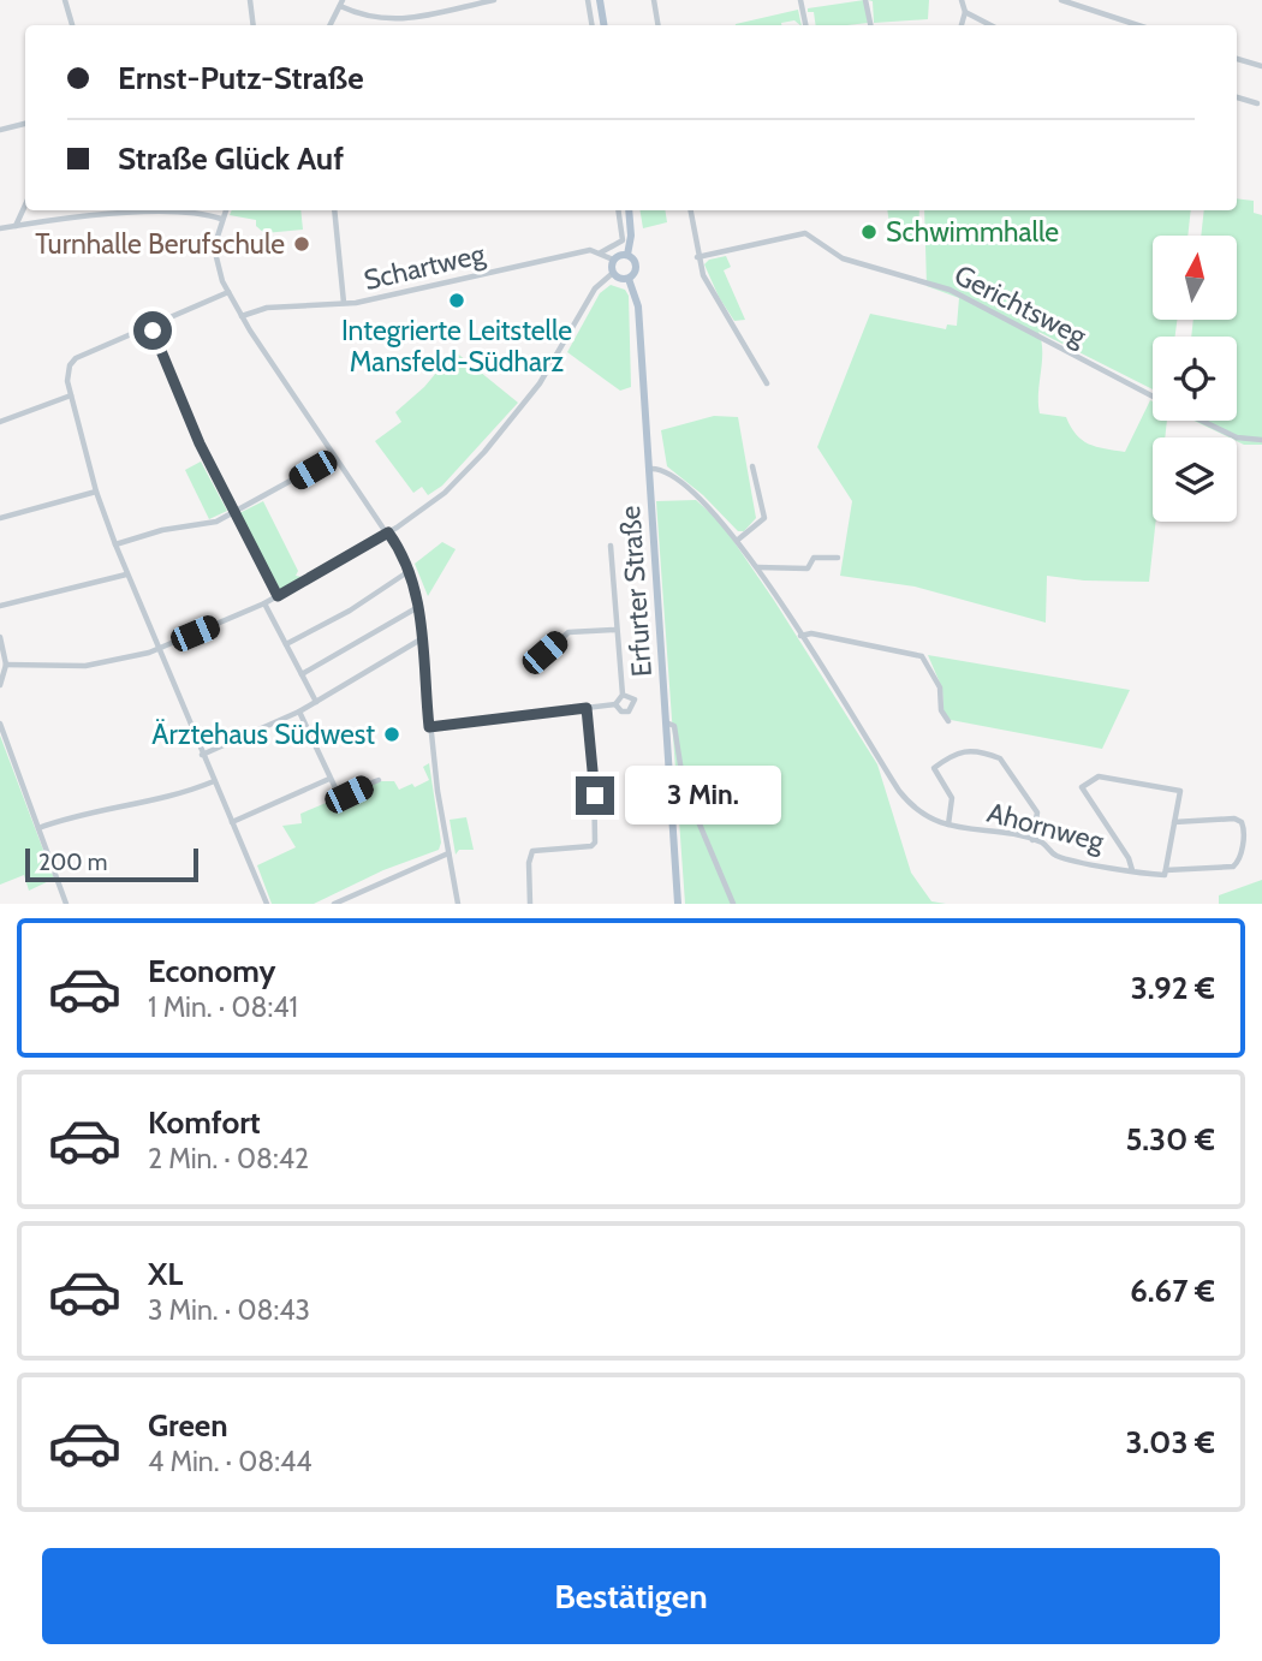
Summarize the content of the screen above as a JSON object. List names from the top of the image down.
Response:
{
  "streets": {
    "main road": ["Erfurter Straße"],
    "street": ["Schartweg", "Gerichtsweg", "Ahornweg"]
  },
  "crossings": [
    ["Erfurter Straße", "Ahornweg"]
  ],
  "places": [
    "Schwimmhalle",
    "Turnhalle Berufschule",
    "Integrierte Leitstelle Mansfeld-Südharz",
    "Ärztehaus Südwest"
  ],
  "scale_bar": "200 m",
  "north": "top",
  "page": {
    "banner": ["Ernst-Putz-Straße", "Straße Glück Auf"],
    "bubble": "3 Min.",
    "scale": "200 m",
    "list": [
      {
        "name": "Economy",
        "note": "1 Min. · 08:41",
        "value": "3.92 €"
      },
      {
        "name": "Komfort",
        "note": "2 Min. · 08:42",
        "value": "5.30 €"
      },
      {
        "name": "XL",
        "note": "3 Min. · 08:43",
        "value": "6.67 €"
      },
      {
        "name": "Green",
        "note": "4 Min. · 08:44",
        "value": "3.03 €"
      }
    ],
    "buttons": "Bestätigen"
  }
}
